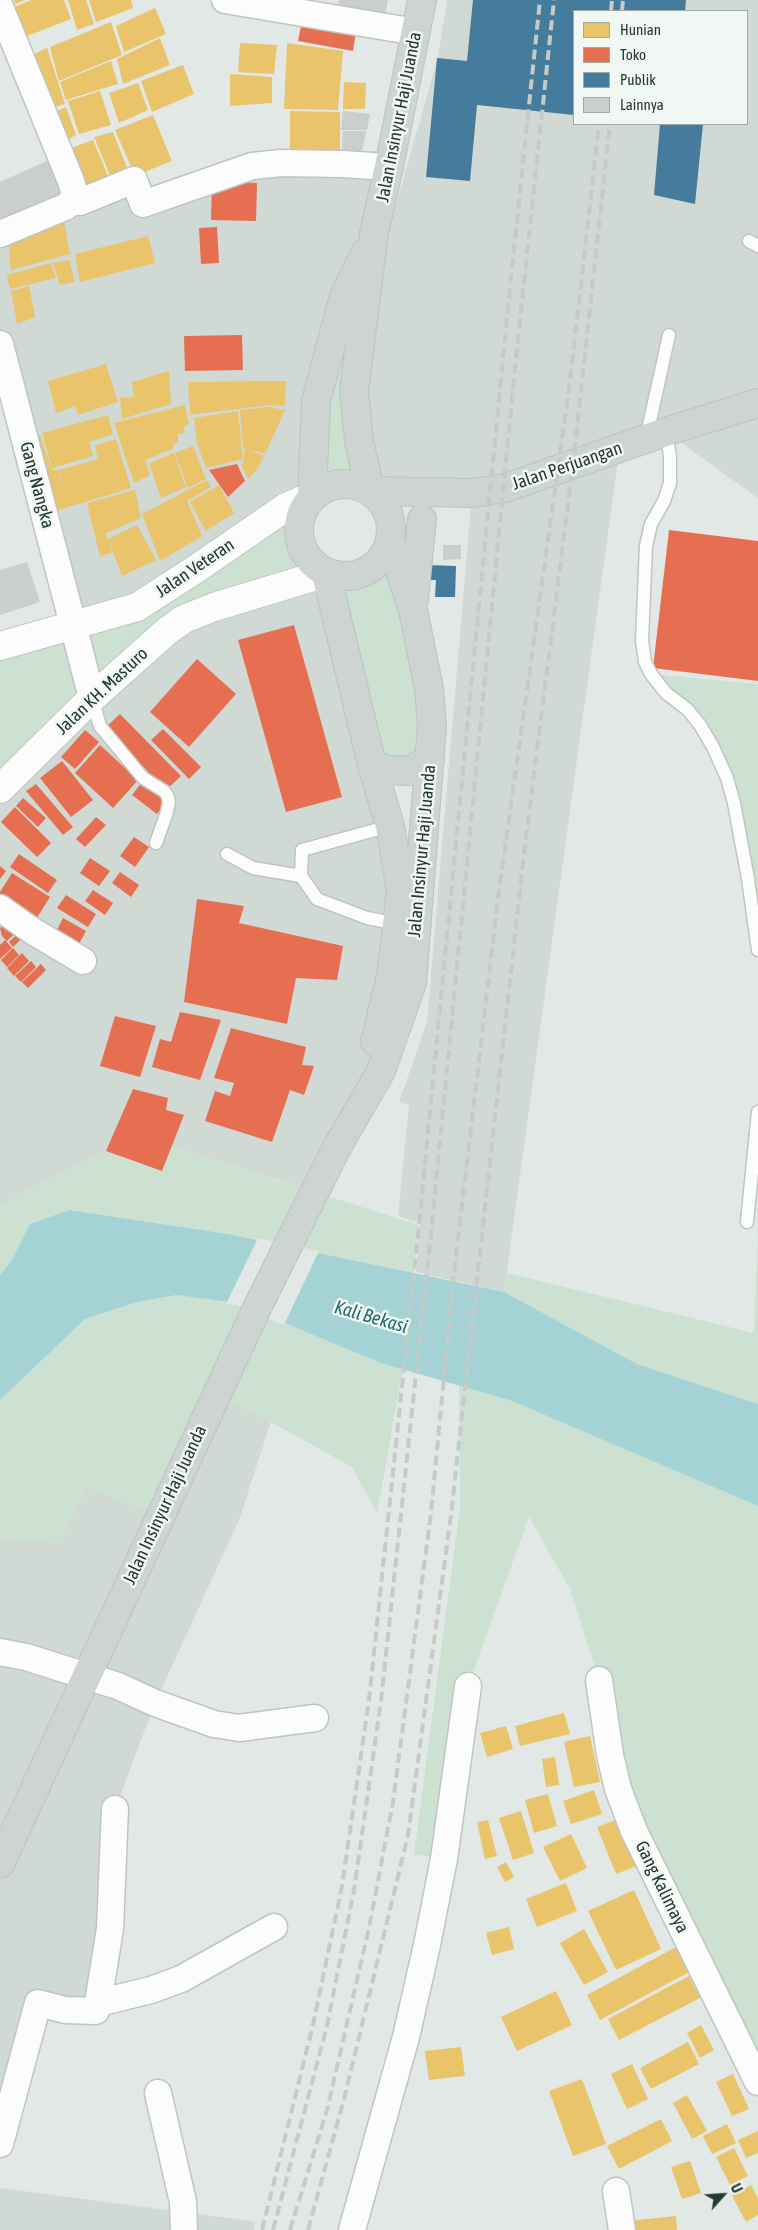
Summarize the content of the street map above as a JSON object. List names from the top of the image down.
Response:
{
  "streets": {
    "main road": ["Jalan Insinyur Haji Juanda", "Jalan Perjuangan"],
    "street": [
      "Gang Nangka",
      "Jalan Veteran",
      "Jalan KH. Masturo",
      "Gang Kalimaya"
    ]
  },
  "crossings": [
    ["Jalan Insinyur Haji Juanda", "Jalan Perjuangan"],
    ["Jalan Insinyur Haji Juanda", "Jalan Veteran"],
    ["Jalan Insinyur Haji Juanda", "Jalan KH. Masturo"],
    ["Jalan Perjuangan", "Jalan Veteran"],
    ["Jalan Perjuangan", "Jalan KH. Masturo"],
    ["Gang Nangka", "Jalan Veteran"],
    ["Jalan Veteran", "Jalan KH. Masturo"]
  ],
  "water": ["Kali Bekasi"],
  "legend": [
    "Hunian",
    "Toko",
    "Publik",
    "Lainnya"
  ],
  "north": "top right"
}
